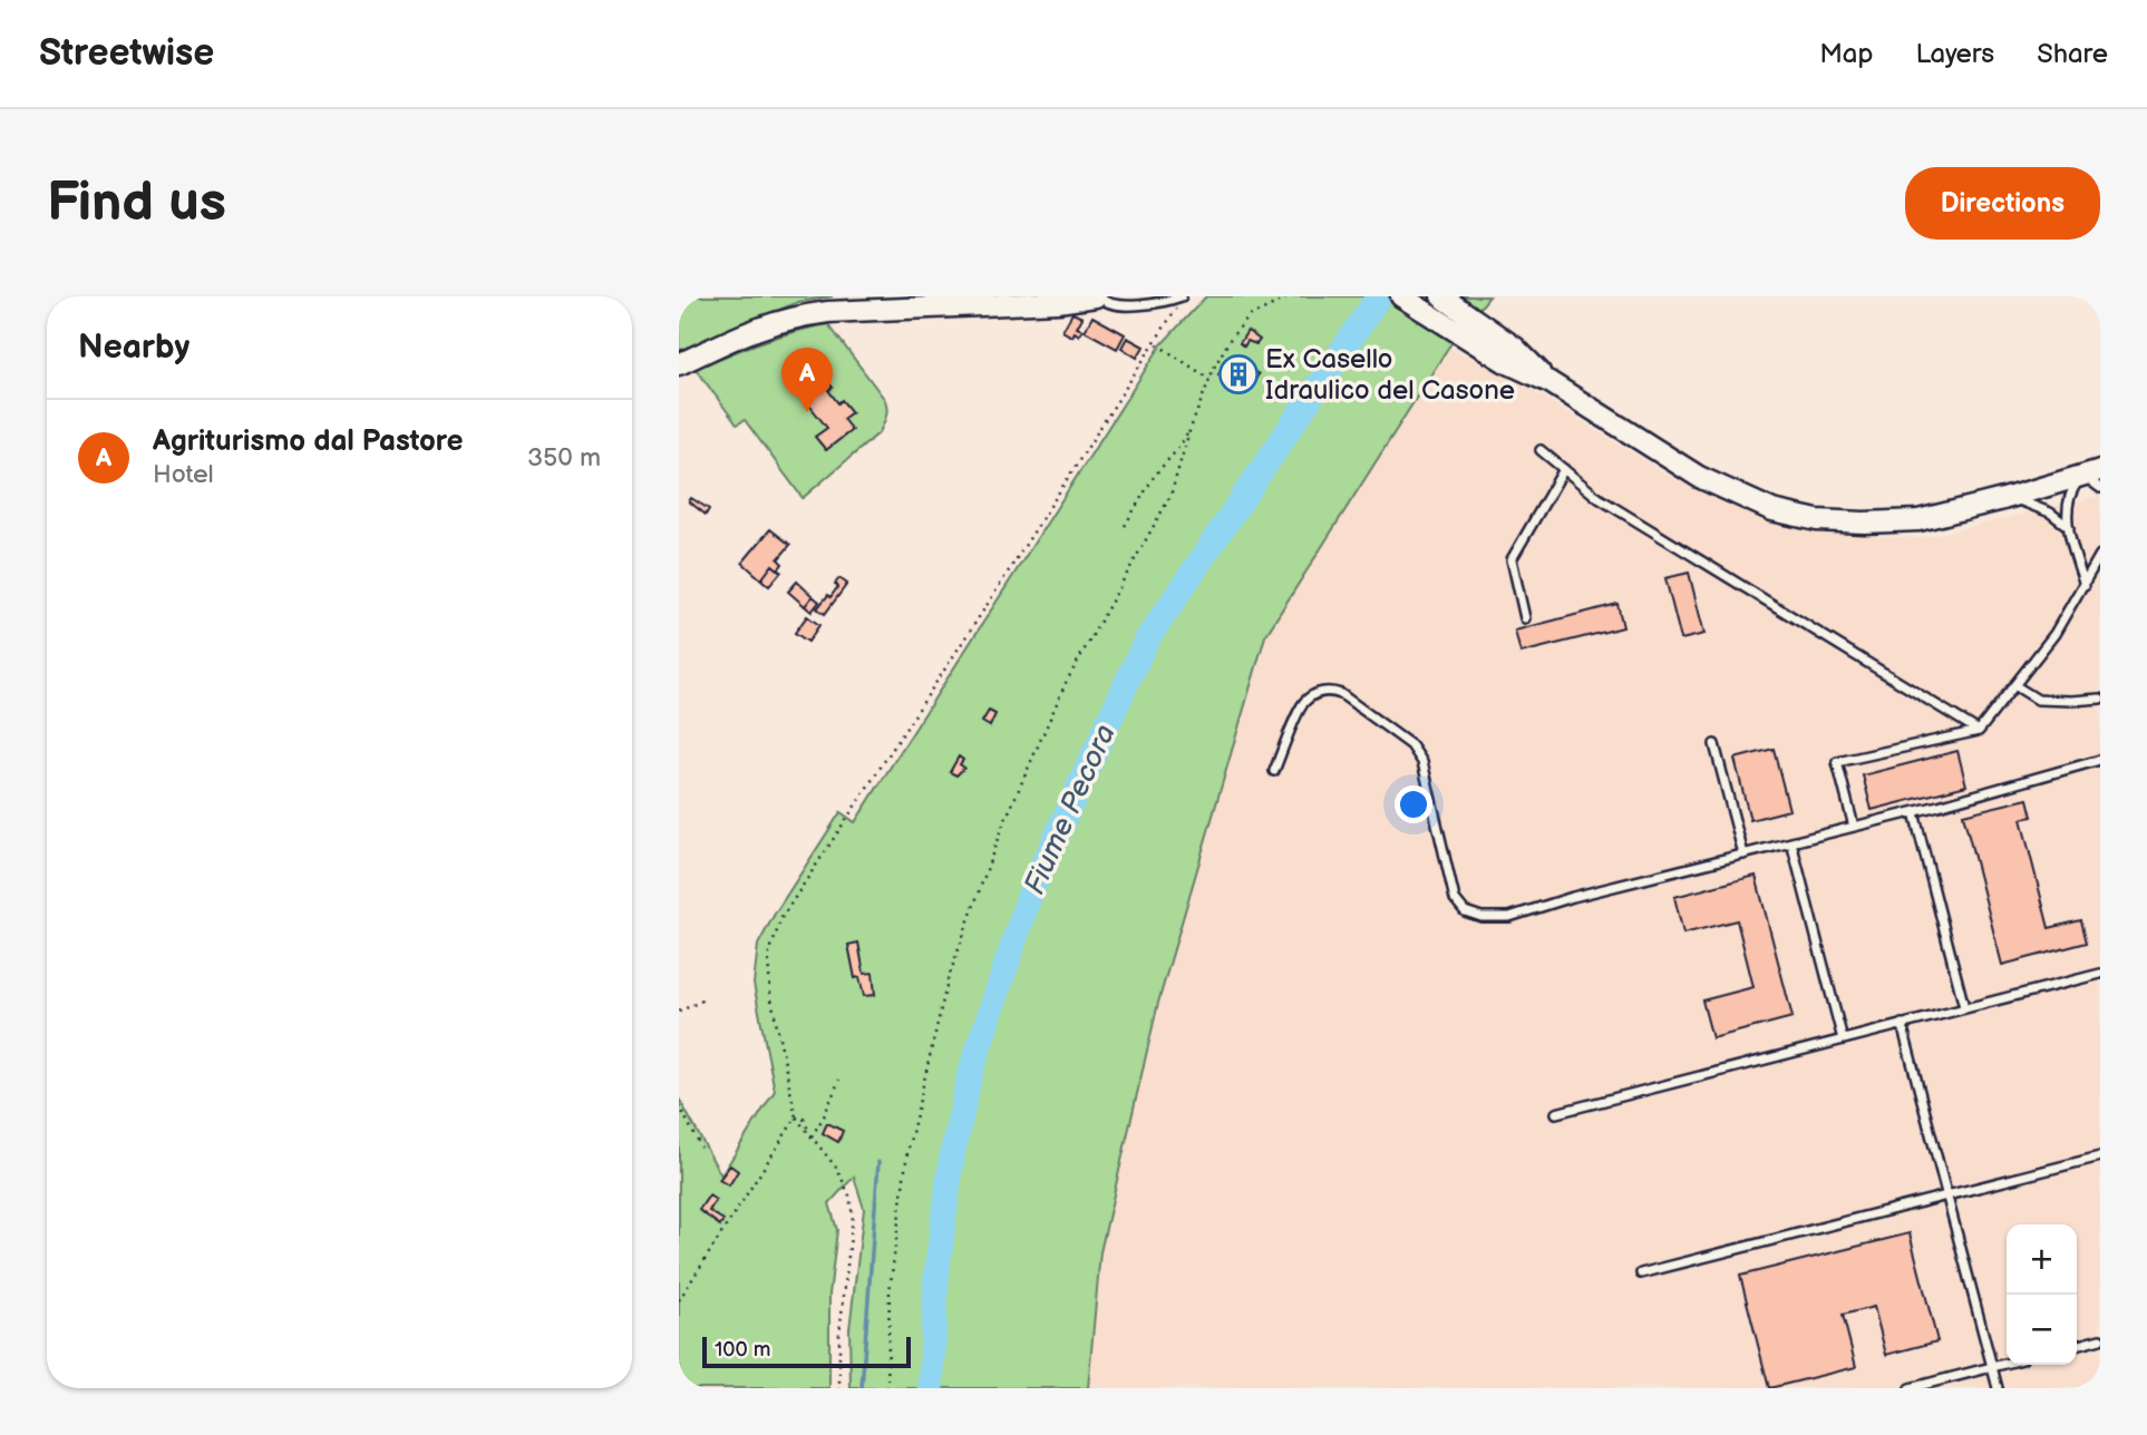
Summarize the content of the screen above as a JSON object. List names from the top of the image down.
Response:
{
  "water": ["Fiume Pecora"],
  "places": {
    "building": ["Ex Casello Idraulico del Casone"]
  },
  "scale_bar": "100 m",
  "page": {
    "header": "Streetwise",
    "nav": ["Map", "Layers", "Share"],
    "buttons": "Directions",
    "title": "Find us",
    "heading": "Nearby",
    "pins": "A",
    "list": [
      {
        "mark": "A",
        "name": "Agriturismo dal Pastore",
        "note": "Hotel",
        "value": "350 m"
      }
    ],
    "map_buttons": ["+", "−"],
    "scale": "100 m"
  }
}
